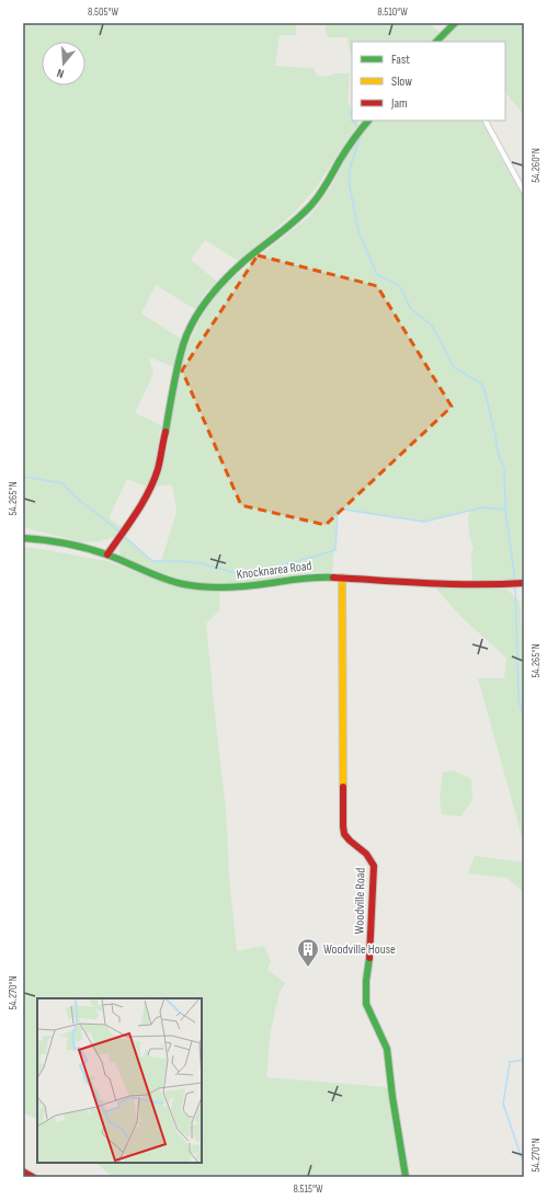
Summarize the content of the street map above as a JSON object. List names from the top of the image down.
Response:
{
  "streets": {
    "street": ["Knocknarea Road", "Woodville Road"]
  },
  "crossings": [
    ["Knocknarea Road", "Woodville Road"]
  ],
  "places": {
    "building": ["Woodville House"]
  },
  "legend": ["Fast", "Slow", "Jam"],
  "north": "bottom",
  "coordinates": [
    "8.505°W",
    "8.510°W",
    "54.260°N",
    "54.265°N",
    "54.270°N",
    "8.515°W"
  ]
}
